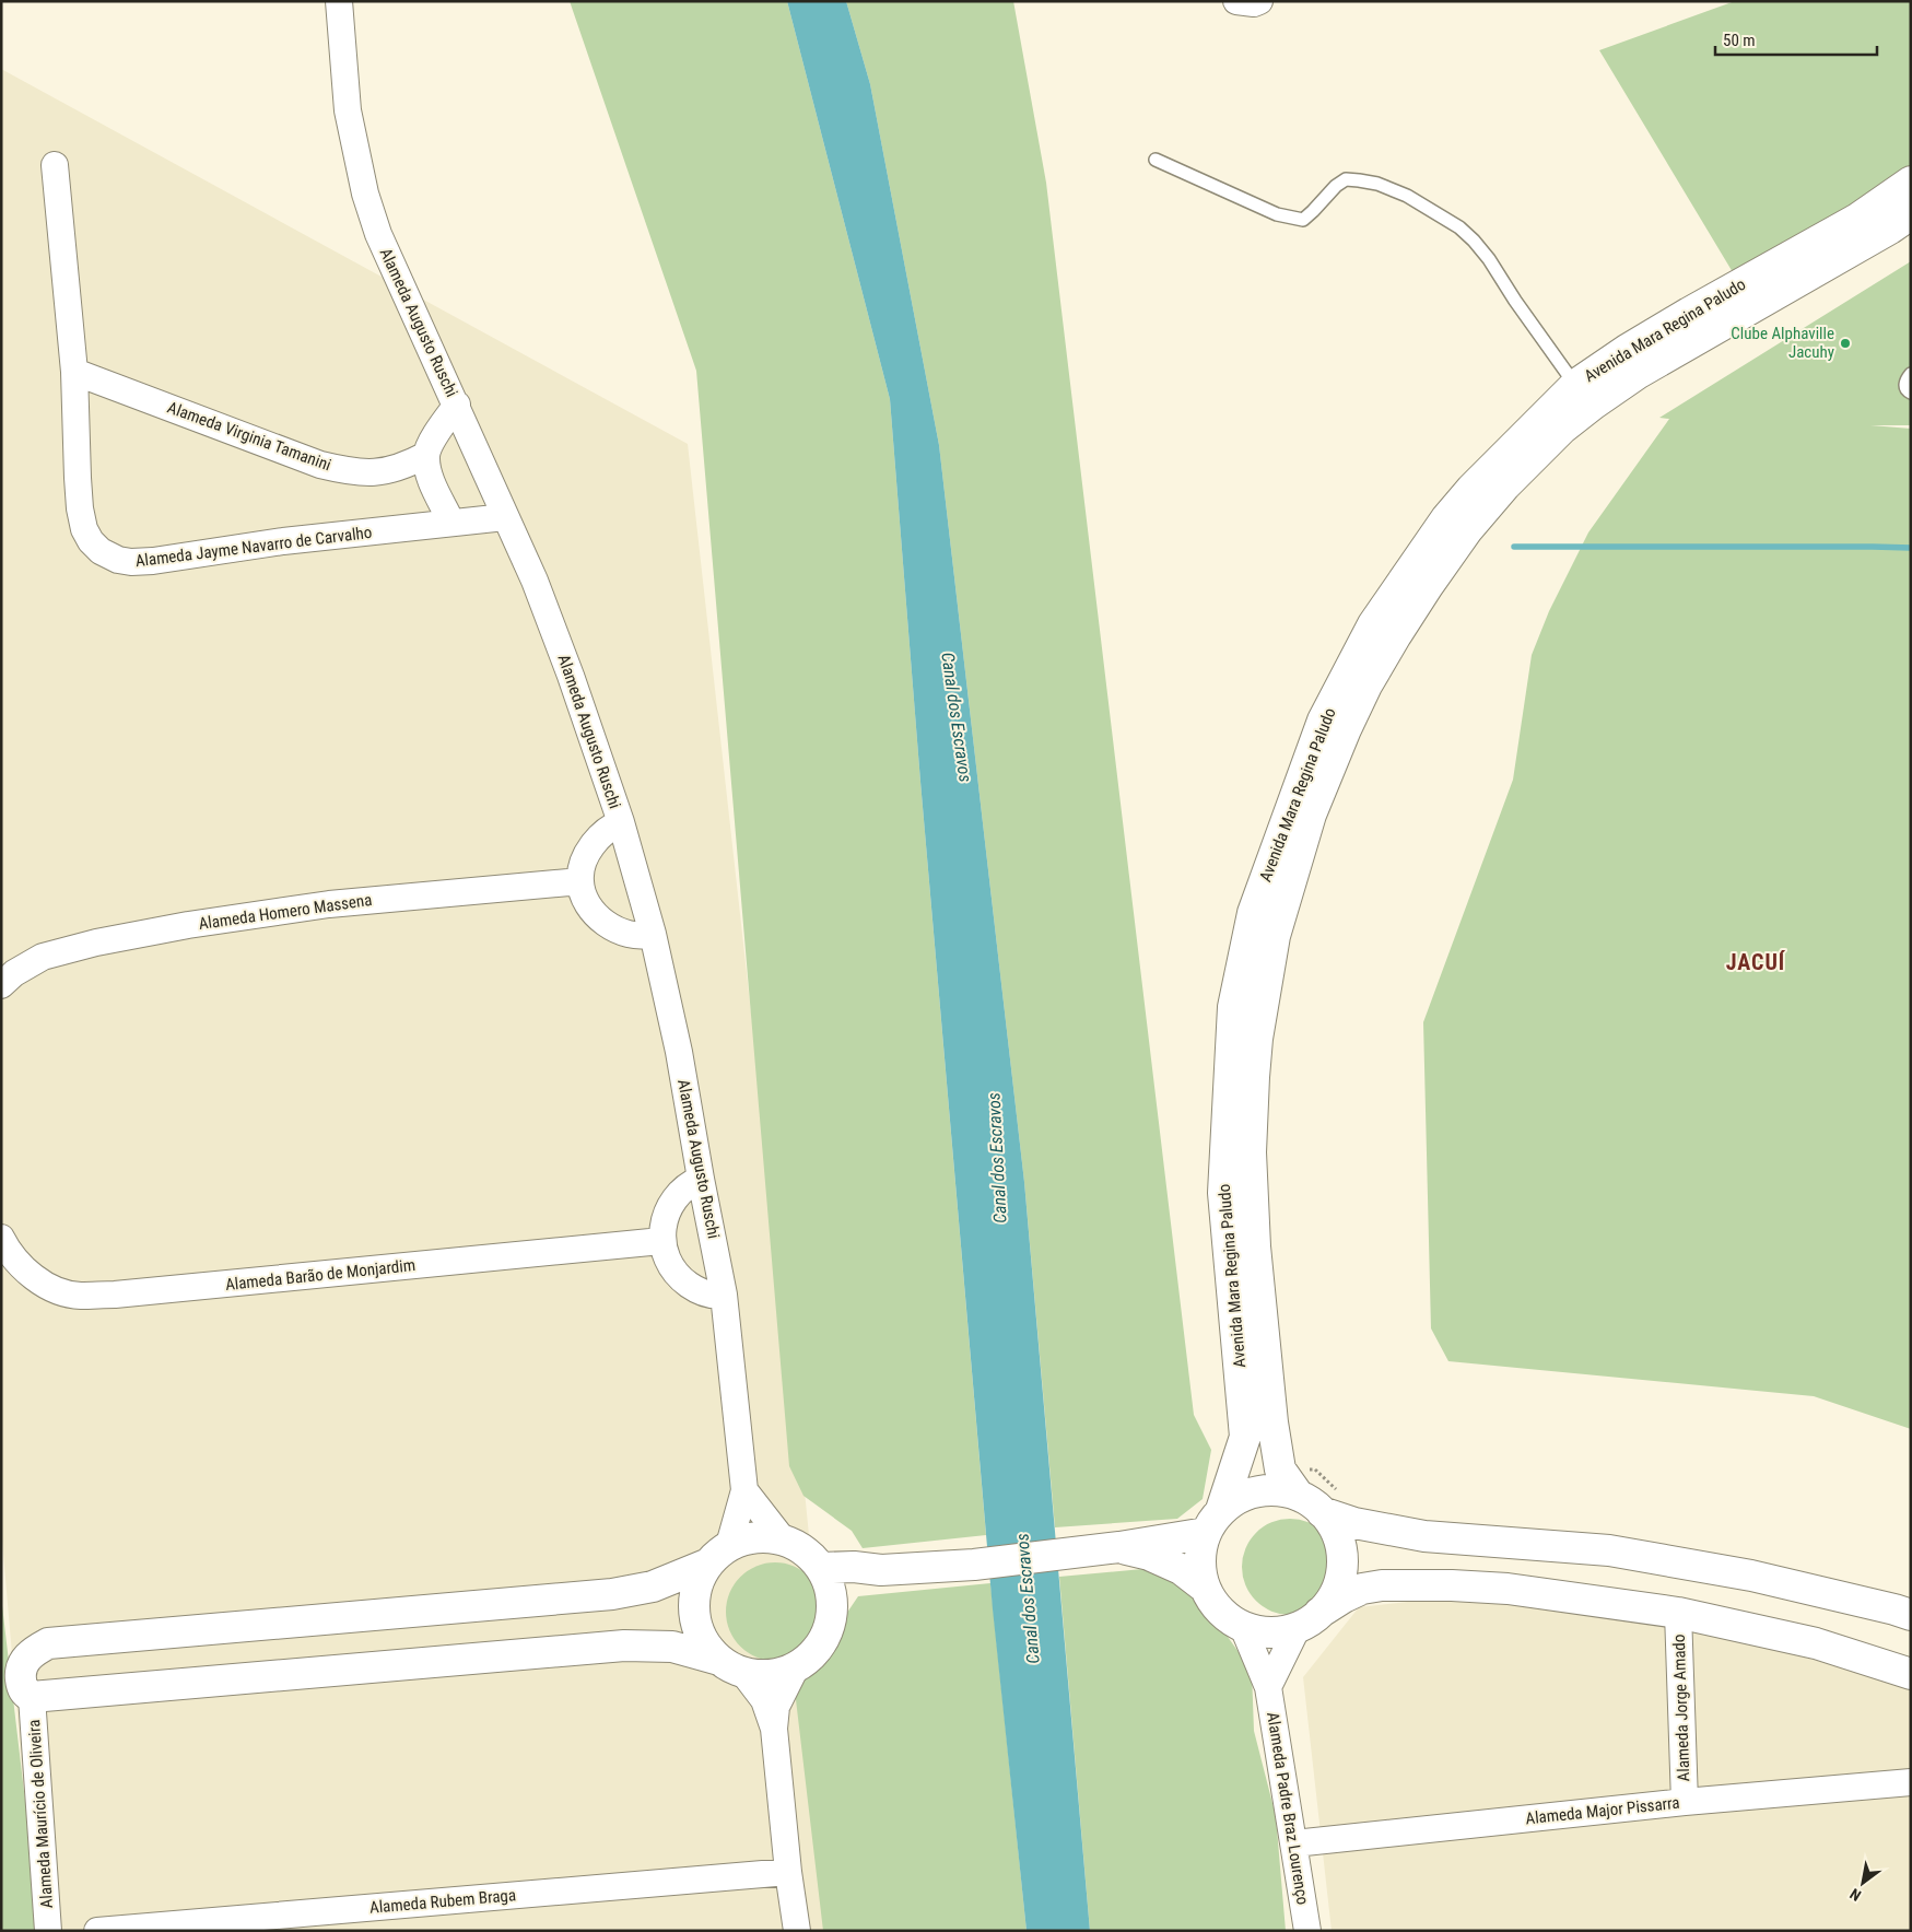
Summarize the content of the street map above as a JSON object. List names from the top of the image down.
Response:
{
  "streets": {
    "street": [
      "Alameda Augusto Ruschi",
      "Avenida Mara Regina Paludo",
      "Alameda Virginia Tamanini",
      "Alameda Jayme Navarro de Carvalho",
      "Alameda Homero Massena",
      "Alameda Barão de Monjardim",
      "Alameda Jorge Amado",
      "Alameda Padre Braz Lourenço",
      "Alameda Major Pissarra",
      "Alameda Maurício de Oliveira",
      "Alameda Rubem Braga"
    ]
  },
  "crossings": [
    ["Alameda Augusto Ruschi", "Alameda Jayme Navarro de Carvalho"],
    ["Avenida Mara Regina Paludo", "Alameda Padre Braz Lourenço"],
    ["Alameda Virginia Tamanini", "Alameda Jayme Navarro de Carvalho"],
    ["Alameda Jorge Amado", "Alameda Major Pissarra"],
    ["Alameda Padre Braz Lourenço", "Alameda Major Pissarra"]
  ],
  "districts": ["JACUÍ"],
  "water": ["Canal dos Escravos"],
  "places": ["Clube Alphaville Jacuhy"],
  "scale_bar": "50 m",
  "north": "bottom left"
}
